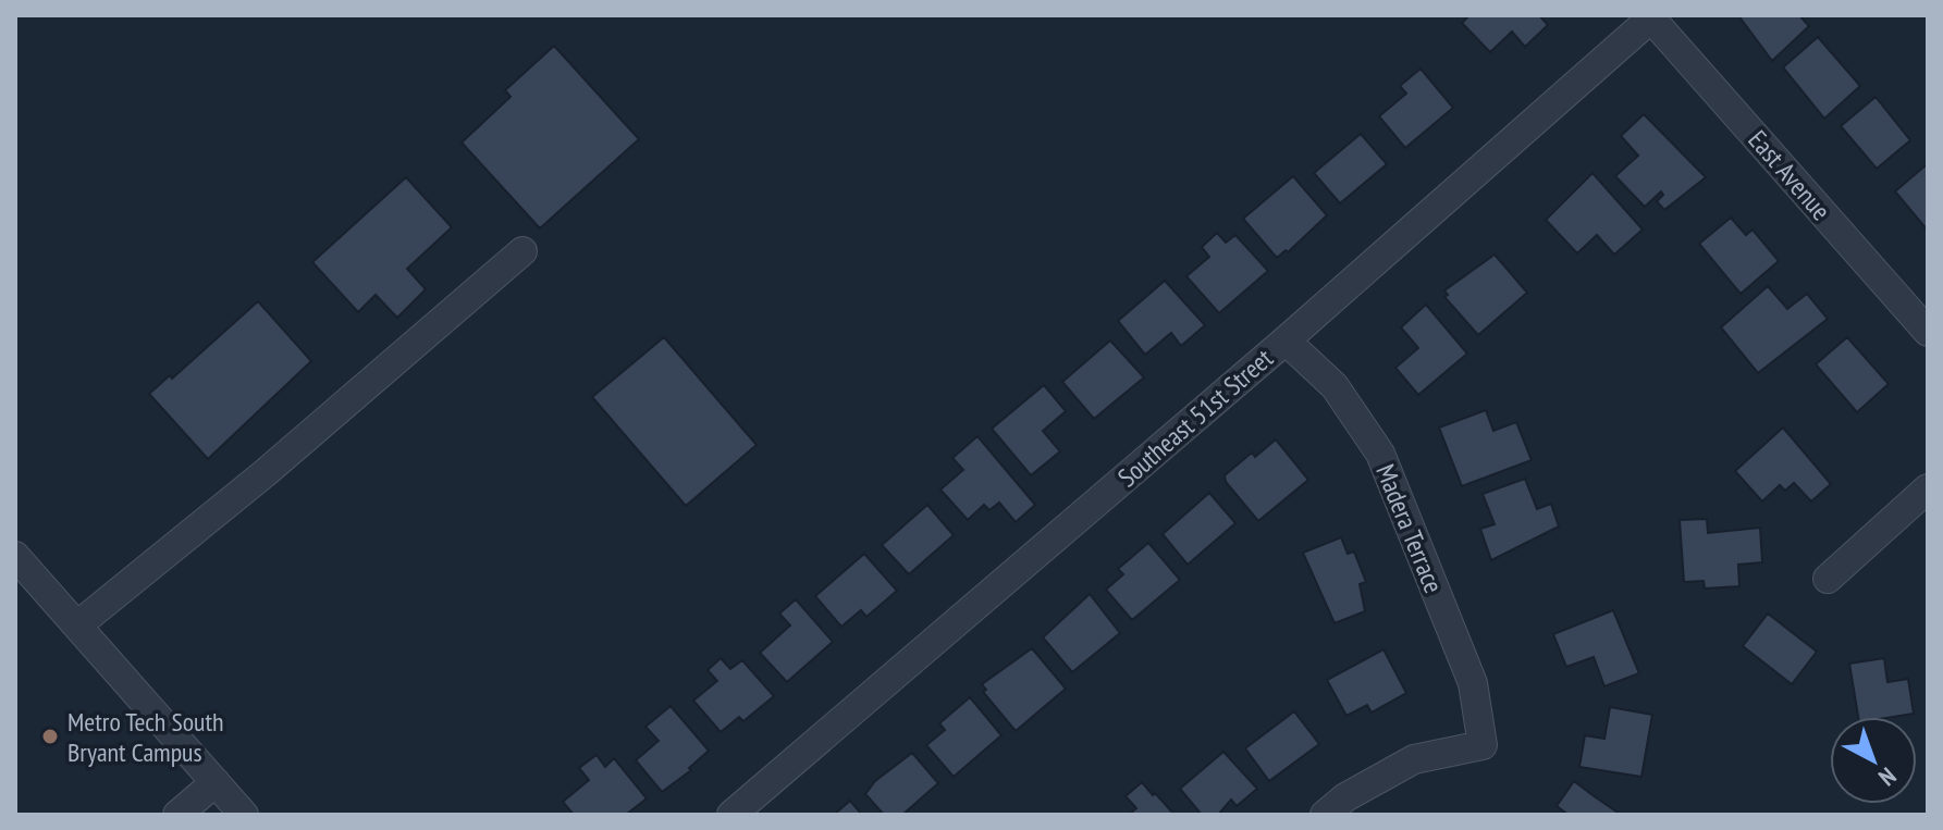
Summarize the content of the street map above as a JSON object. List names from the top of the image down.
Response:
{
  "streets": {
    "street": ["East Avenue", "Southeast 51st Street", "Madera Terrace"]
  },
  "crossings": [
    ["East Avenue", "Southeast 51st Street"],
    ["Southeast 51st Street", "Madera Terrace"]
  ],
  "places": ["Metro Tech South Bryant Campus"],
  "north": "bottom right"
}
